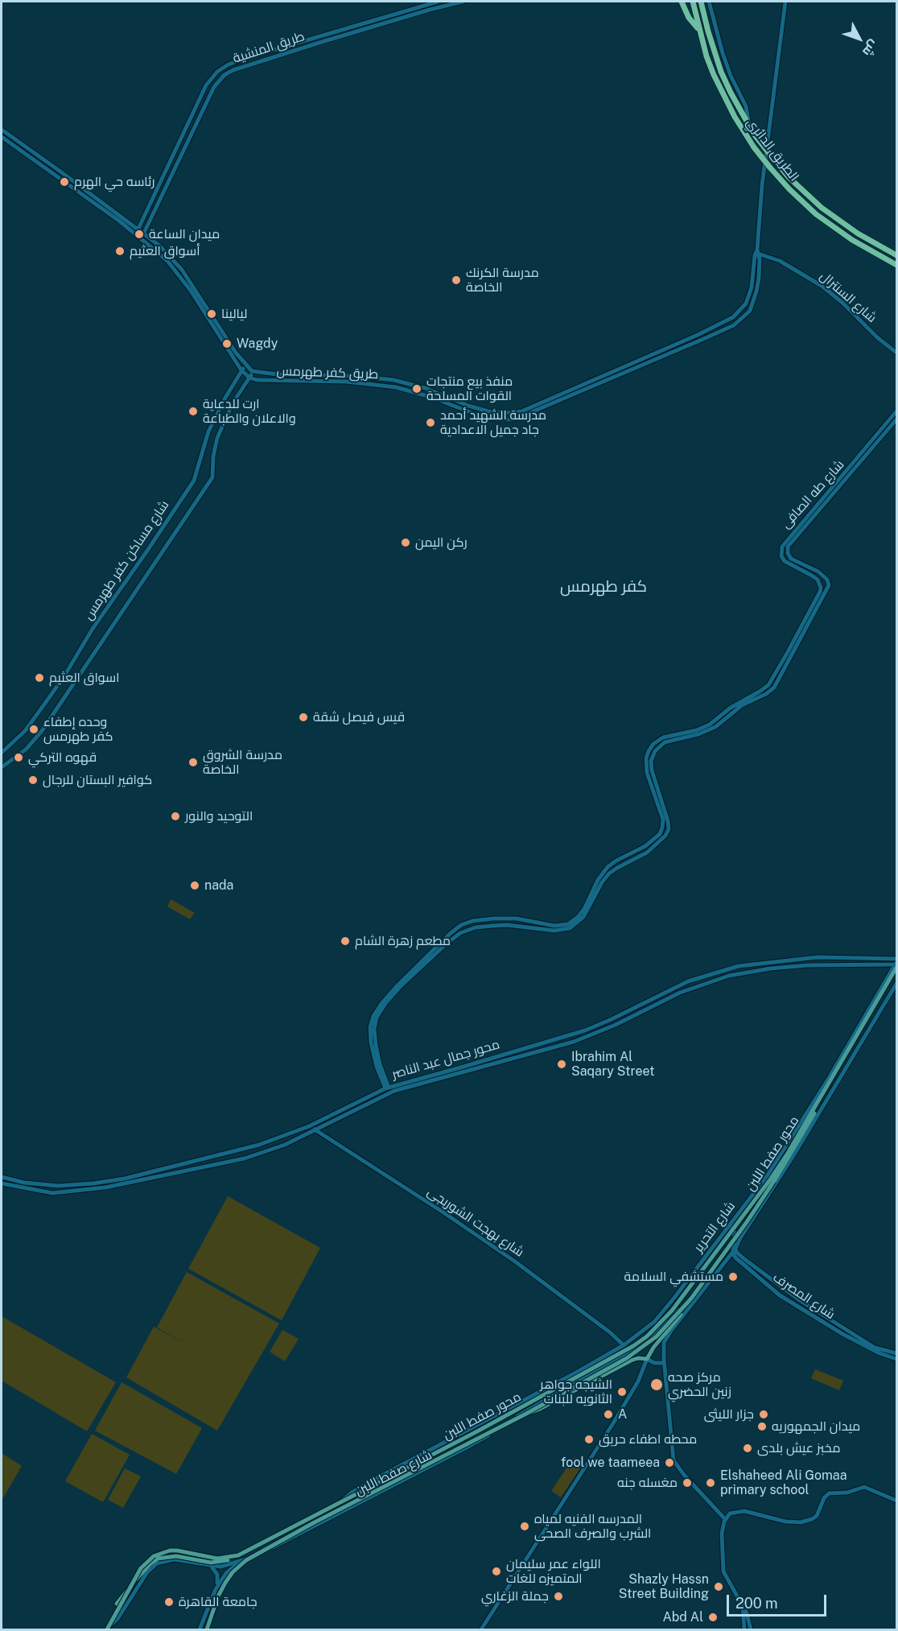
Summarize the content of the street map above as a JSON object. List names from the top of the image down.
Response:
{
  "streets": {
    "highway": ["الطريق الدائري"],
    "main road": ["محور صفط اللبن"],
    "street": [
      "طريق المنشية",
      "شارع السنترال",
      "طريق كفر طهرمس",
      "شارع طه الصافى",
      "شارع مساكن كفر طهرمس",
      "محور جمال عبد الناصر",
      "شارع بهجت الشوربجى",
      "شارع التحرير",
      "شارع المصرف",
      "شارع صفط اللبن"
    ]
  },
  "crossings": [
    ["شارع السنترال", "طريق كفر طهرمس"],
    ["محور جمال عبد الناصر", "محور صفط اللبن"],
    ["محور جمال عبد الناصر", "شارع بهجت الشوربجى"],
    ["محور جمال عبد الناصر", "شارع التحرير"],
    ["محور صفط اللبن", "شارع التحرير"],
    ["شارع بهجت الشوربجى", "شارع التحرير"],
    ["شارع التحرير", "شارع المصرف"],
    ["شارع التحرير", "شارع صفط اللبن"]
  ],
  "districts": ["كفر طهرمس"],
  "places": [
    "رئاسه حي الهرم",
    "ميدان الساعة",
    "أسواق العثيم",
    "مدرسة الكرنك الخاصة",
    "ليالينا",
    "Wagdy",
    "منفذ بيع منتجات القوات المسلحة",
    "ارت للدعاية والاعلان والطباعة",
    "مدرسة الشهيد أحمد جاد جميل الاعدادية",
    "ركن اليمن",
    "اسواق العثيم",
    "قيس فيصل شقة",
    "وحده إطفاء كفر طهرمس",
    "قهوه التركي",
    "مدرسة الشروق الخاصة",
    "كوافير البستان للرجال",
    "التوحيد والنور",
    "nada",
    "مطعم زهرة الشام",
    "Ibrahim Al Saqary Street",
    "مستشفي السلامة",
    "مركز صحه زنين الحضري",
    "الشيجه جواهر الثانويه للبنات",
    "A",
    "جزار الليثى",
    "ميدان الجمهوريه",
    "محطه اطفاء حريق",
    "مخبز عيش بلدى",
    "fool we taameea",
    "مغسله جنه",
    "Elshaheed Ali Gomaa primary school",
    "المدرسه الفنيه لمياه الشرب والصرف الصحى",
    "اللواء عمر سليمان المتميزه للغات",
    "Shazly Hassn Street Building",
    "جملة الزغاري",
    "جامعة القاهرة",
    "Abd Al"
  ],
  "scale_bar": "200 m",
  "north": "bottom right"
}
